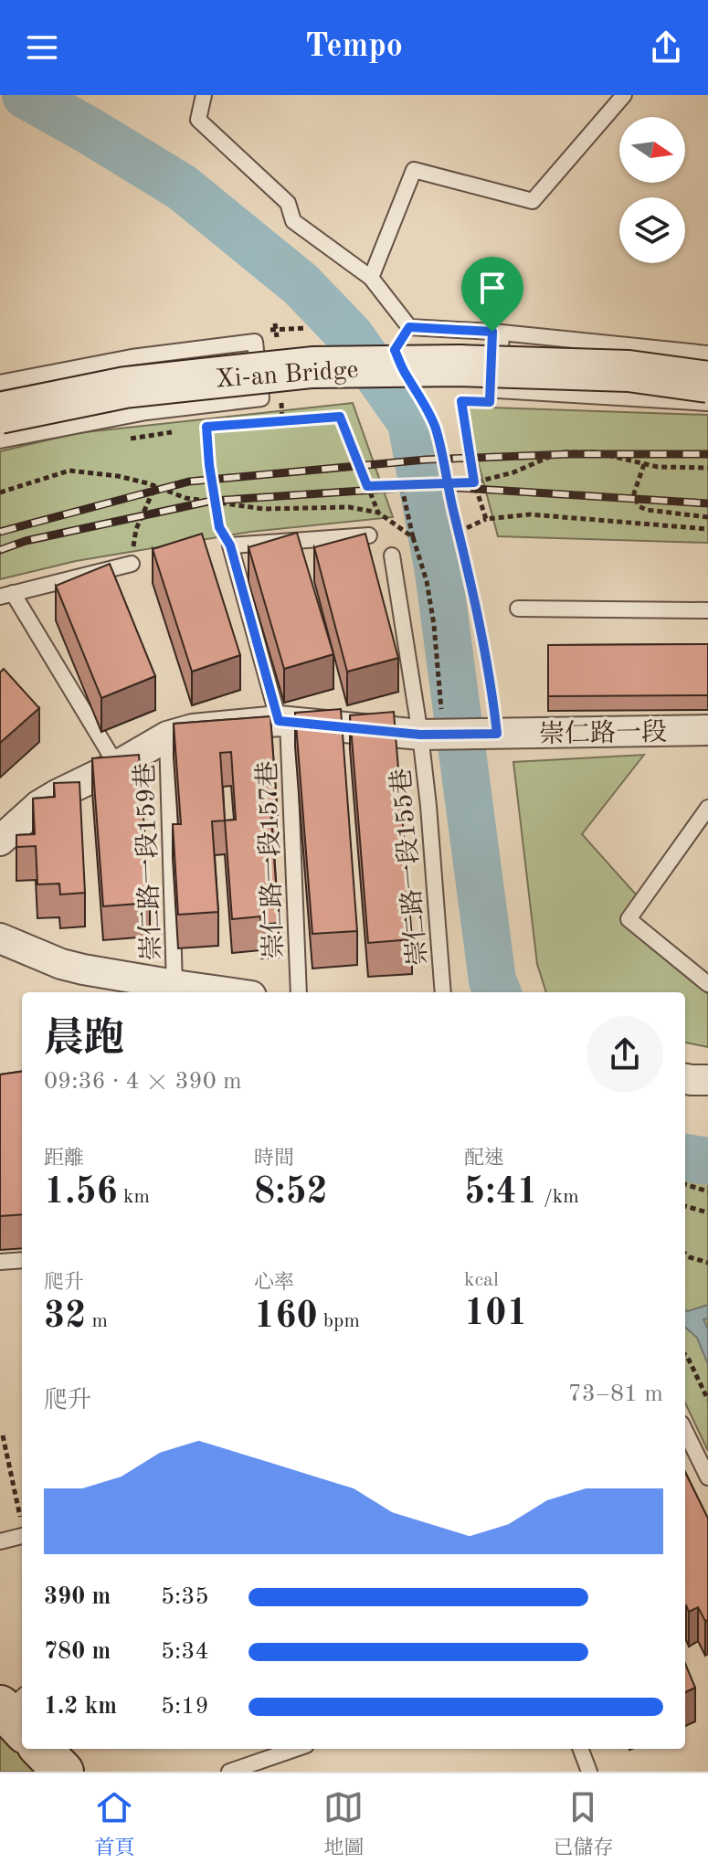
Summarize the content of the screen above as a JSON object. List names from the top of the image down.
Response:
{
  "streets": {
    "street": ["Xi-an Bridge", "崇仁路一段"],
    "lane": ["崇仁路一段157巷", "崇仁路一段159巷", "崇仁路一段155巷"]
  },
  "crossings": [
    ["崇仁路一段", "崇仁路一段155巷"]
  ],
  "north": "right",
  "page": {
    "header": "Tempo",
    "heading": ["晨跑", "09:36 · 4 × 390 m"],
    "stats": [
      ["距離", "1.56 km"],
      ["時間", "8:52"],
      ["配速", "5:41 /km"],
      ["爬升", "32 m"],
      ["心率", "160 bpm"],
      ["kcal", "101"]
    ],
    "chart": ["爬升", "73–81 m"],
    "list": [
      {
        "name": "390 m",
        "note": "5:35"
      },
      {
        "name": "780 m",
        "note": "5:34"
      },
      {
        "name": "1.2 km",
        "note": "5:19"
      }
    ],
    "tabs": ["首頁", "地圖", "已儲存"]
  }
}
